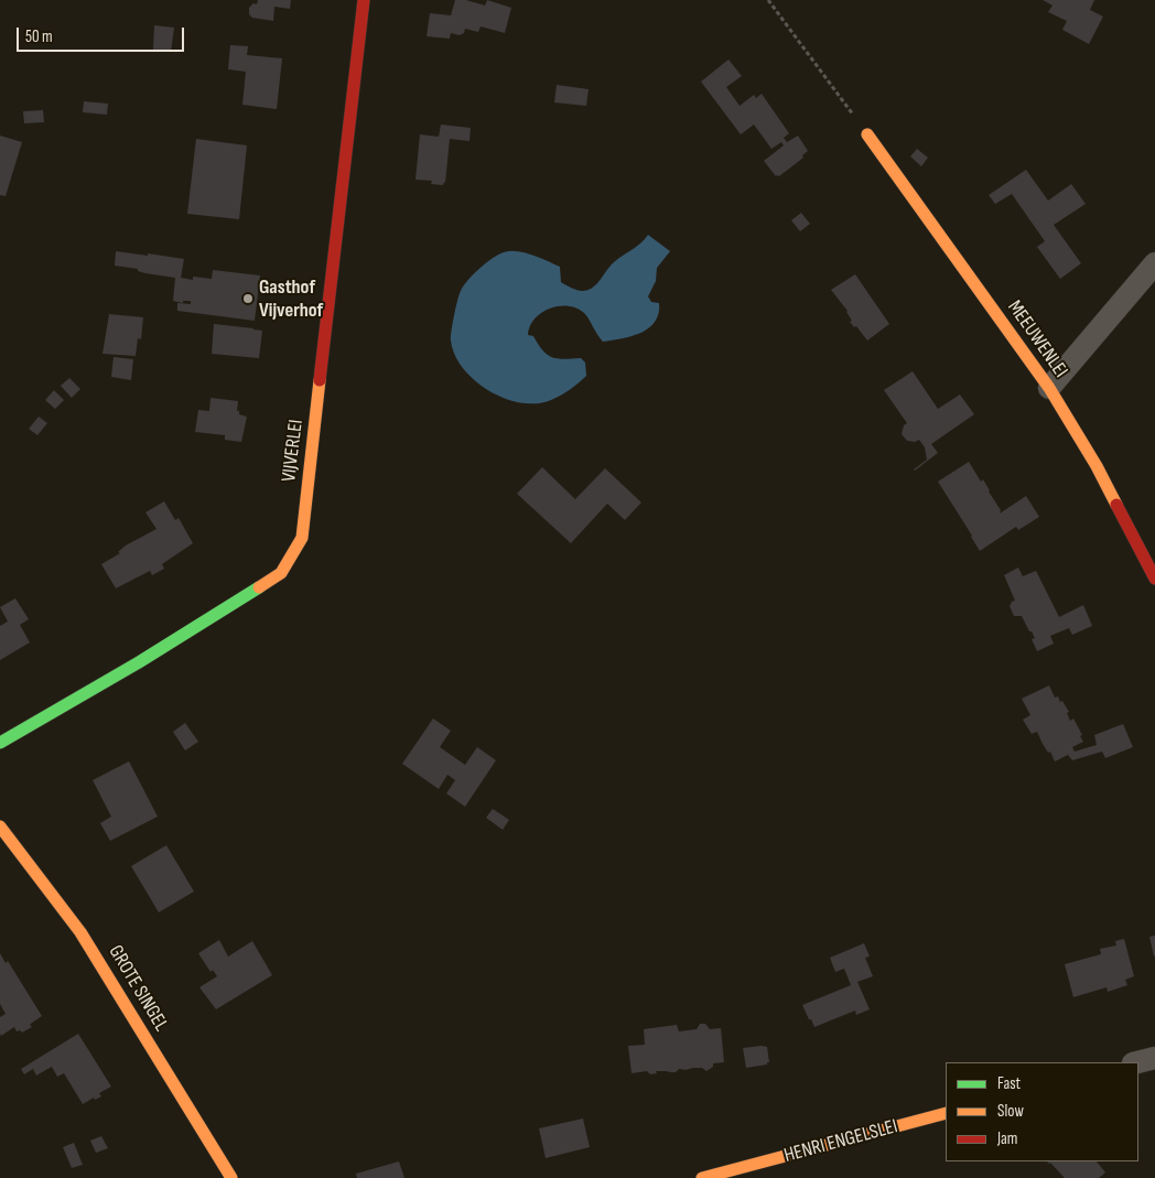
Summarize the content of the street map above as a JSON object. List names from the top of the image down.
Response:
{
  "streets": {
    "street": [
      "MEEUWENLEI",
      "VIJVERLEI",
      "GROTE SINGEL",
      "HENRI ENGELSLEI"
    ]
  },
  "places": ["Gasthof Vijverhof"],
  "legend": ["Fast", "Slow", "Jam"],
  "scale_bar": "50 m"
}
